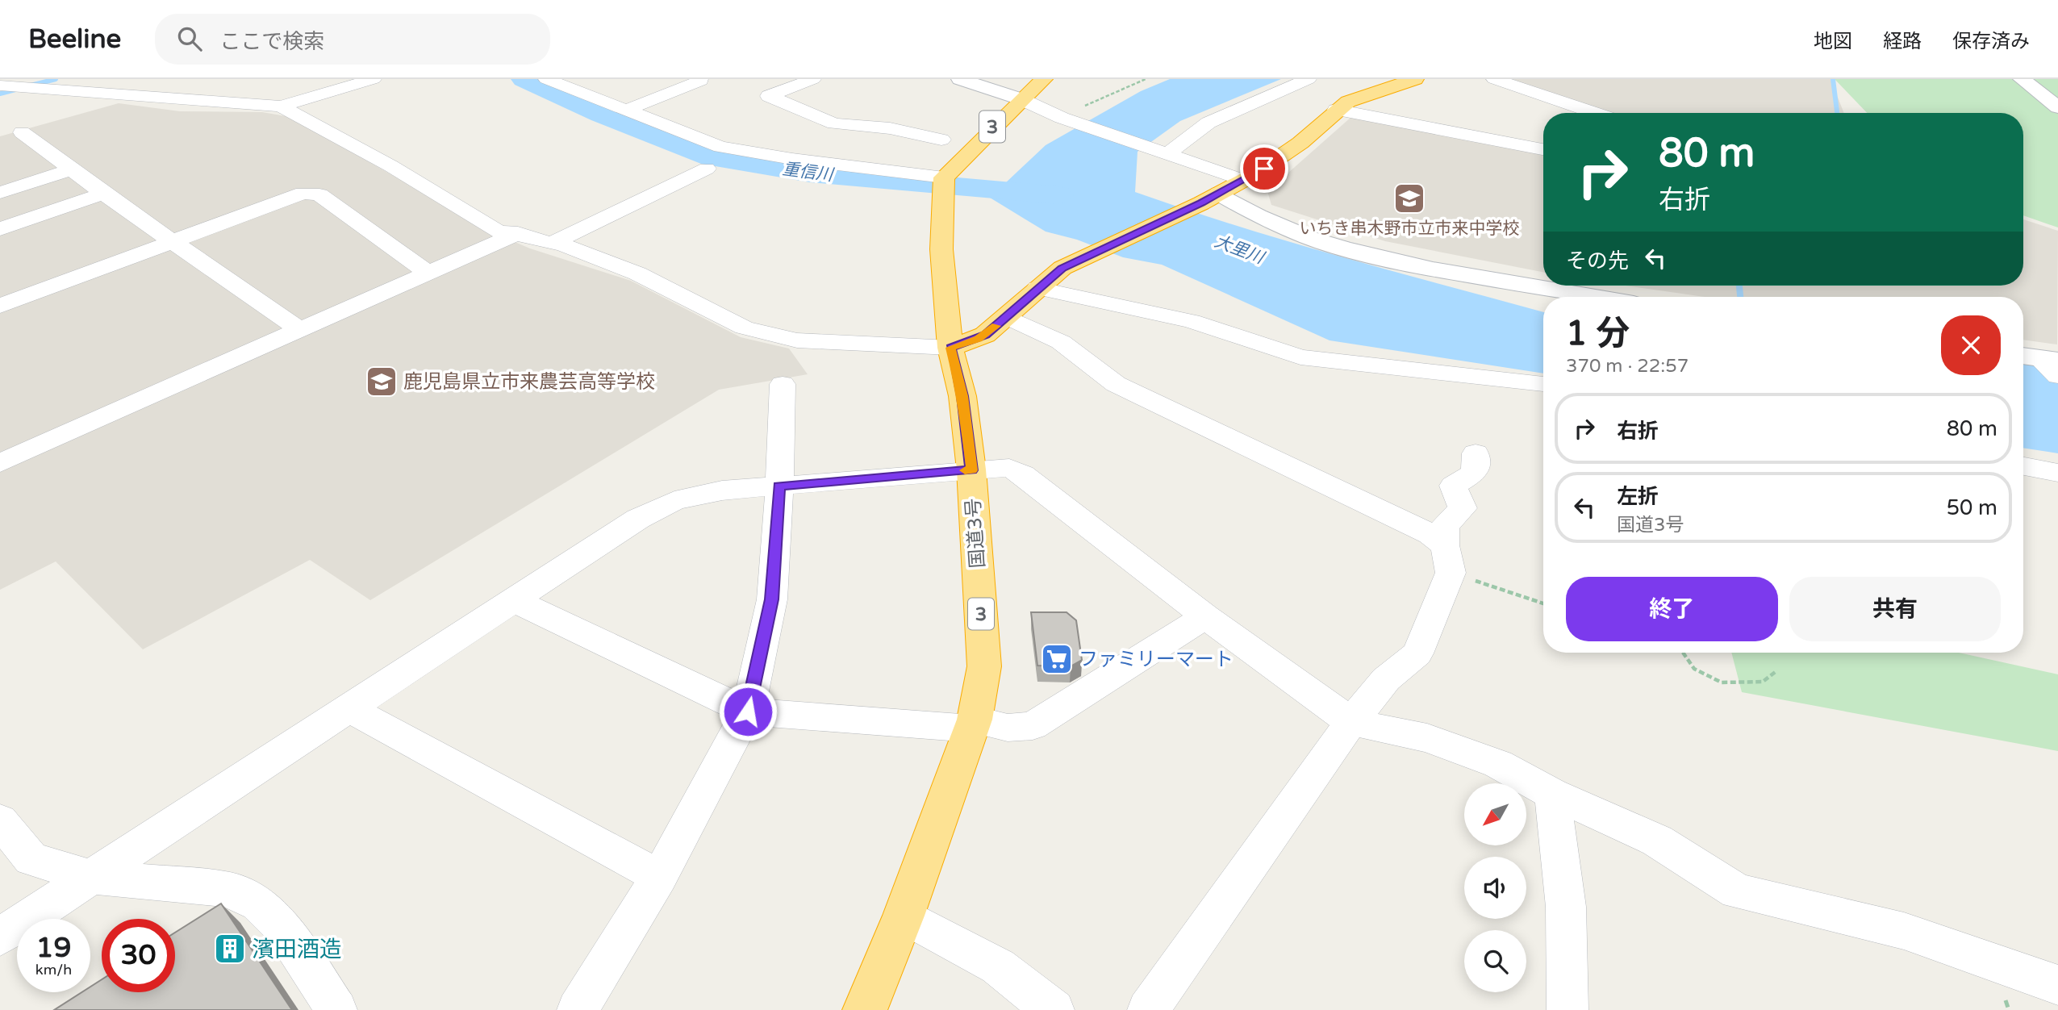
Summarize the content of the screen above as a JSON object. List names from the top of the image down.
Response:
{
  "streets": {
    "highway": ["3", "国道3号"]
  },
  "crossings": [
    ["3", "国道3号"]
  ],
  "water": ["重信川", "大里川"],
  "places": {
    "school or university": ["いちき串木野市立市来中学校", "鹿児島県立市来農芸高等学校"],
    "supermarket": ["ファミリーマート"],
    "building": ["濱田酒造"]
  },
  "north": "bottom left",
  "page": {
    "header": "Beeline",
    "search": "ここで検索",
    "nav": ["地図", "経路", "保存済み"],
    "turn": ["80 m", "右折"],
    "then": "その先",
    "heading": ["1 分", "370 m · 22:57"],
    "list": [
      {
        "name": "右折",
        "value": "80 m"
      },
      {
        "name": "左折",
        "note": "国道3号",
        "value": "50 m"
      }
    ],
    "buttons": ["終了", "共有"],
    "speed": "19 km/h",
    "limit": "30"
  }
}
